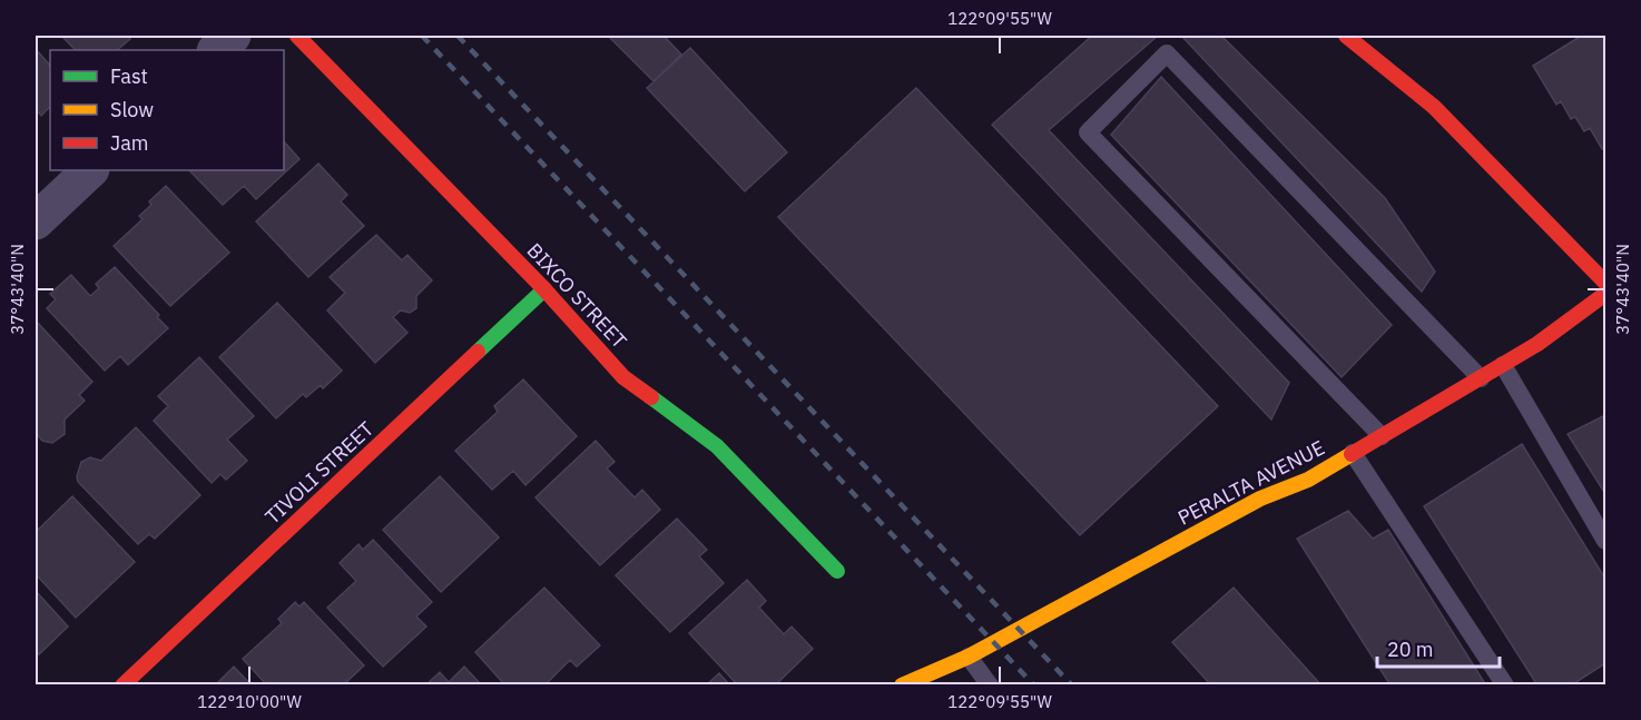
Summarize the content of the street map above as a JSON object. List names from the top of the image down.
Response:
{
  "streets": {
    "street": ["BIXCO STREET", "TIVOLI STREET", "PERALTA AVENUE"]
  },
  "crossings": [
    ["BIXCO STREET", "TIVOLI STREET"]
  ],
  "legend": ["Fast", "Slow", "Jam"],
  "scale_bar": "20 m",
  "coordinates": ["122°09'55\"W", "37°43'40\"N", "122°10'00\"W"]
}
